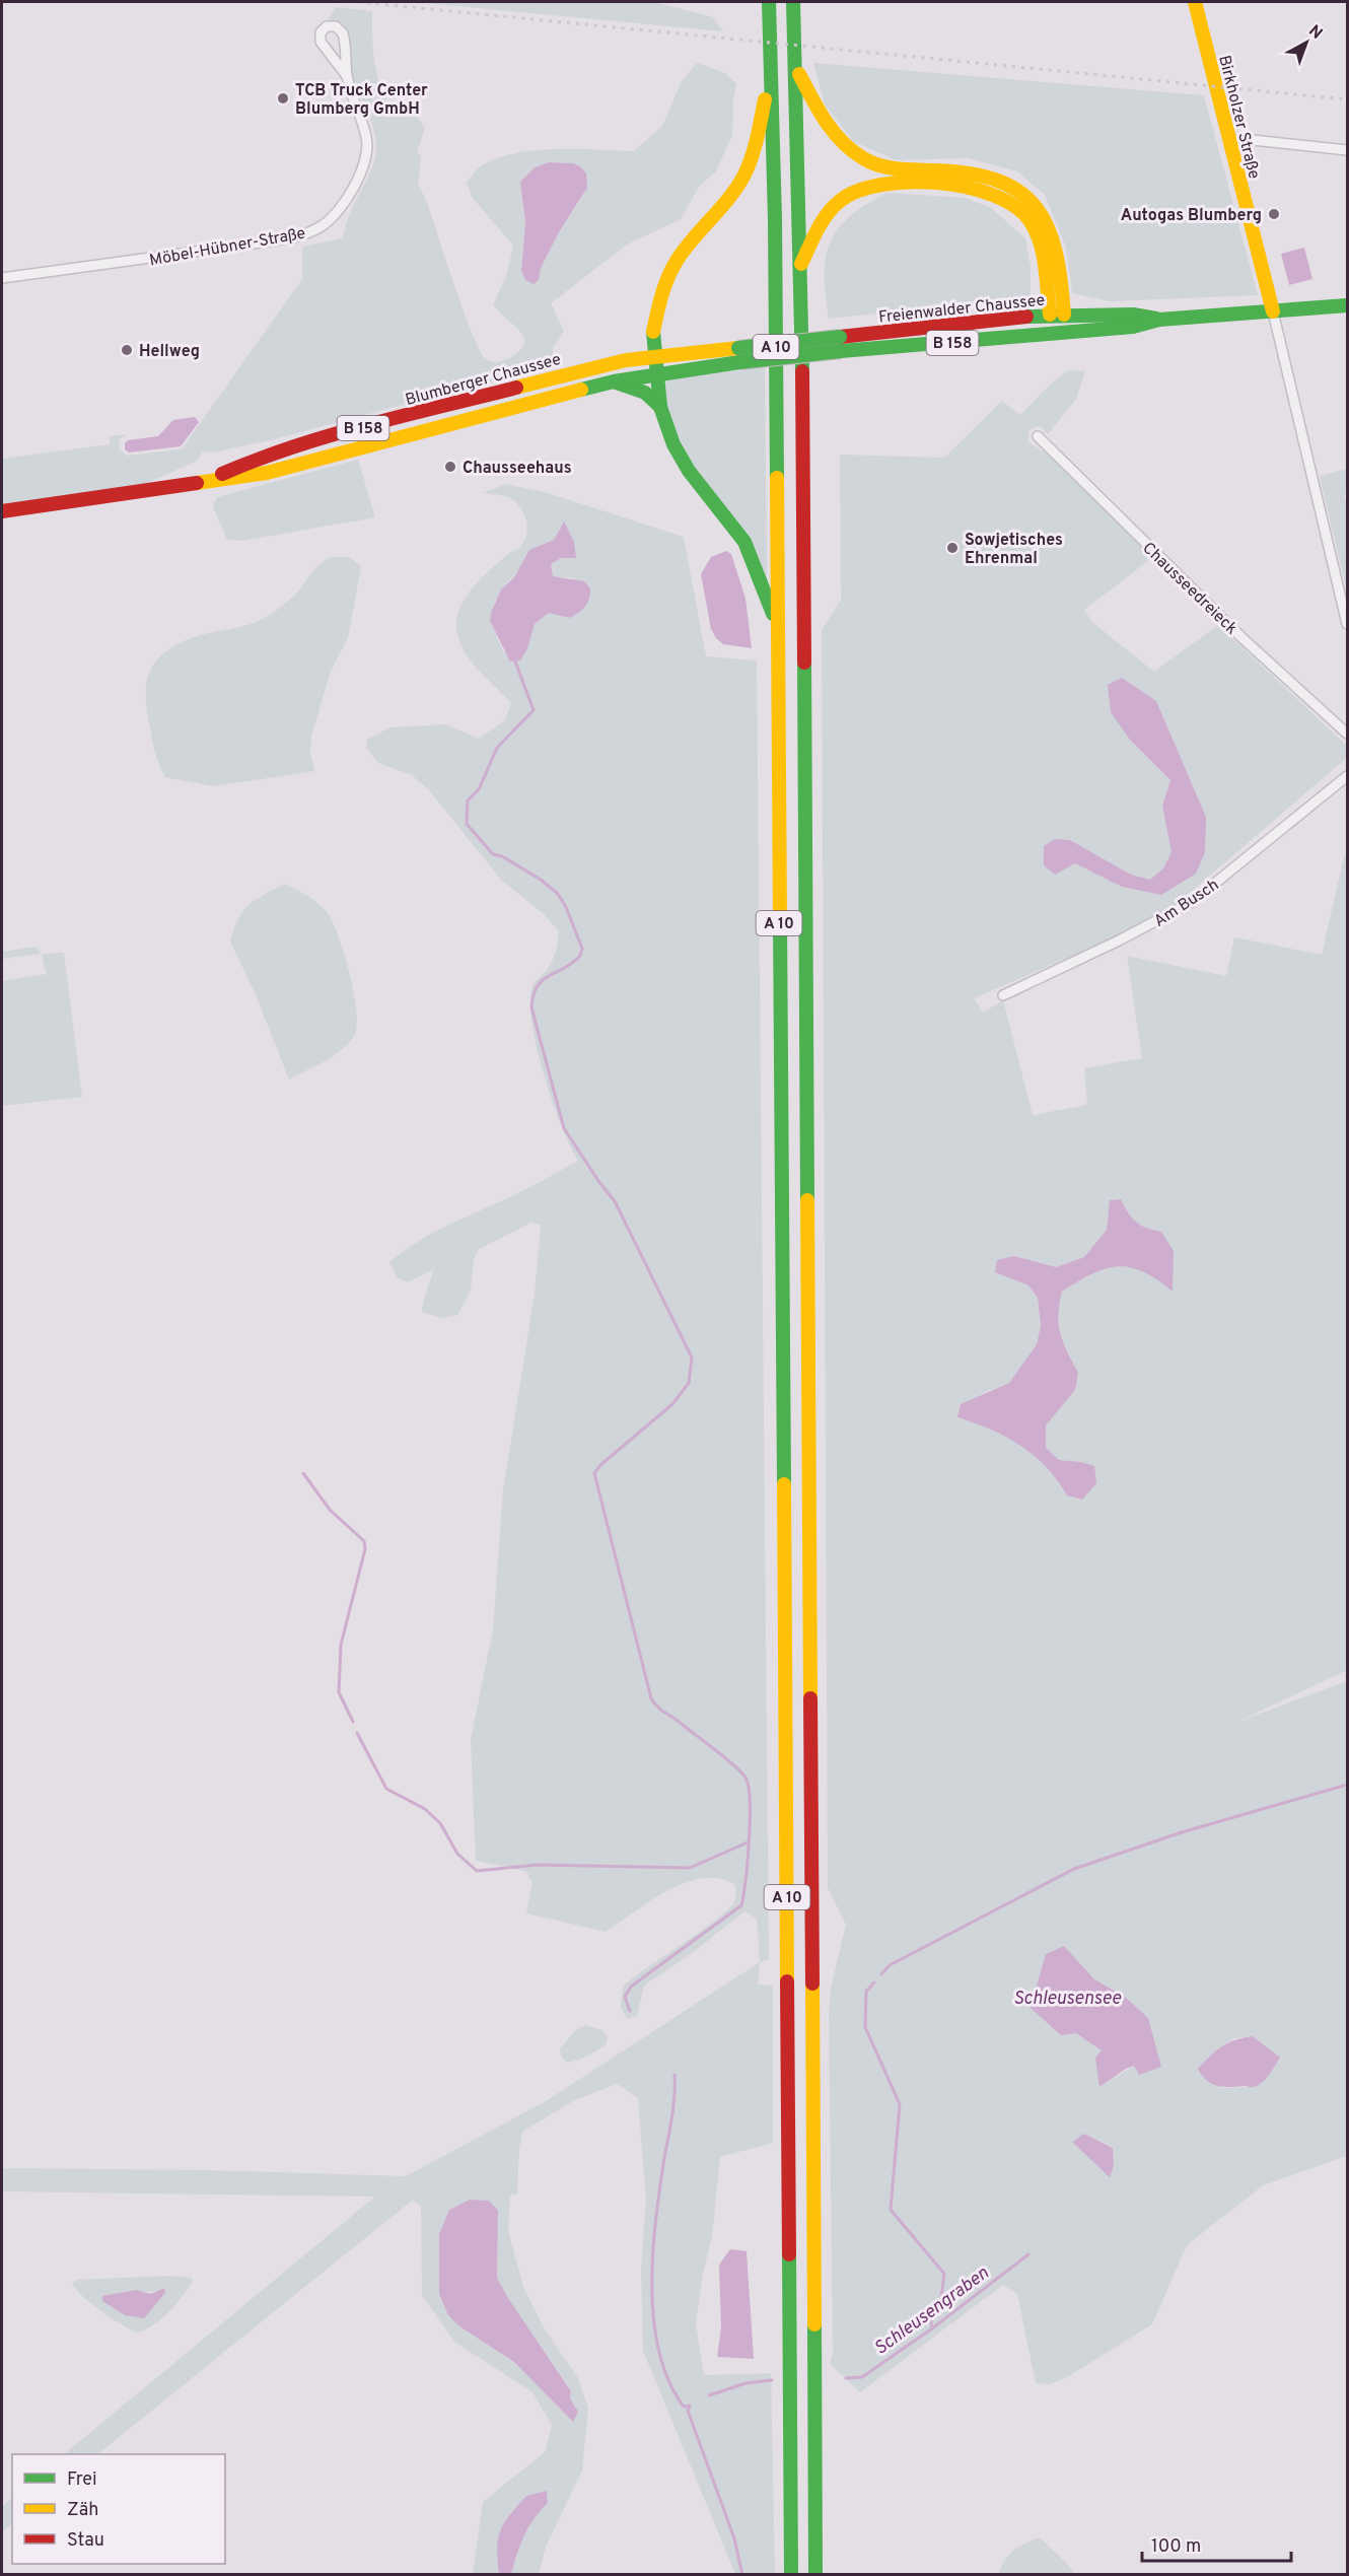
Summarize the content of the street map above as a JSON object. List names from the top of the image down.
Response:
{
  "streets": {
    "main road": [
      "Birkholzer Straße",
      "Freienwalder Chaussee",
      "B 158",
      "A 10",
      "Blumberger Chaussee"
    ],
    "street": ["Möbel-Hübner-Straße", "Chausseedreieck", "Am Busch"]
  },
  "crossings": [
    ["Birkholzer Straße", "Freienwalder Chaussee"],
    ["Freienwalder Chaussee", "B 158"],
    ["B 158", "Blumberger Chaussee"]
  ],
  "water": ["Schleusensee", "Schleusengraben"],
  "places": [
    "TCB Truck Center Blumberg GmbH",
    "Autogas Blumberg",
    "Hellweg",
    "Chausseehaus",
    "Sowjetisches Ehrenmal"
  ],
  "legend": ["Frei", "Zäh", "Stau"],
  "scale_bar": "100 m",
  "north": "top right"
}
